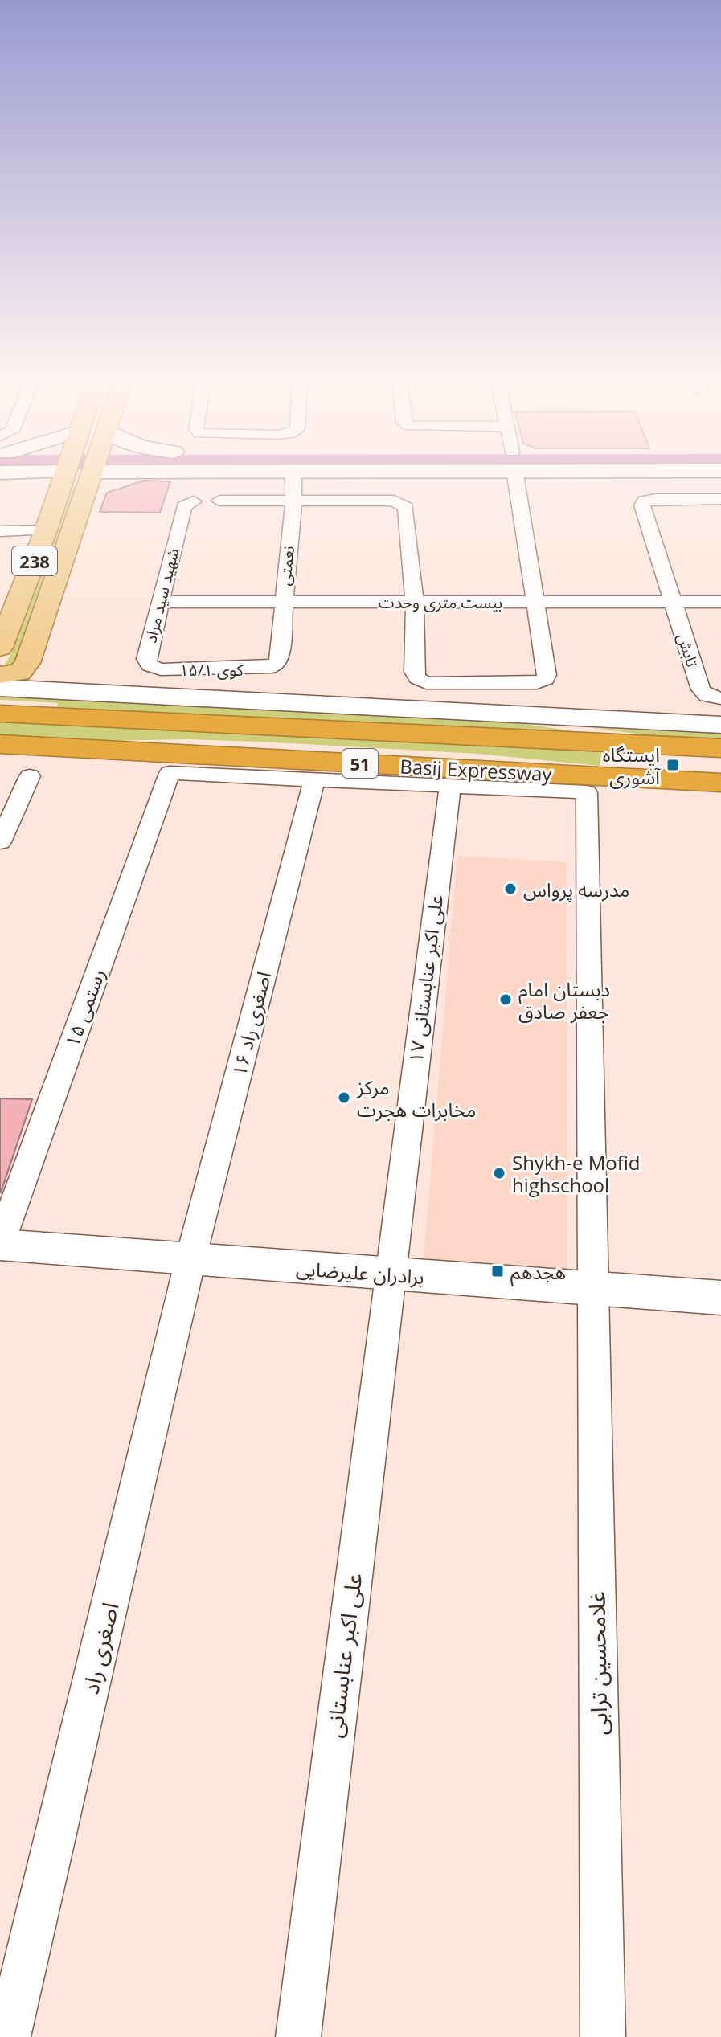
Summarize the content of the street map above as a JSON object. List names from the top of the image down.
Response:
{
  "streets": {
    "highway": ["51", "Basij Expressway"],
    "main road": ["238", "برادران علیرضایی"],
    "street": [
      "نعمتی",
      "شهید سید مراد",
      "بیست متری وحدت",
      "تابش",
      "کوی ۱۵/۱",
      "علی اکبر عنابستانی ۱۷",
      "رستمی ۱۵",
      "اصغری راد ۱۶",
      "اصغری راد",
      "علی اکبر عنابستانی",
      "غلامحسین ترابی"
    ]
  },
  "crossings": [
    ["نعمتی", "بیست متری وحدت"],
    ["نعمتی", "کوی ۱۵/۱"],
    ["شهید سید مراد", "بیست متری وحدت"],
    ["شهید سید مراد", "کوی ۱۵/۱"],
    ["بیست متری وحدت", "تابش"],
    ["علی اکبر عنابستانی ۱۷", "برادران علیرضایی"],
    ["علی اکبر عنابستانی ۱۷", "علی اکبر عنابستانی"],
    ["علی اکبر عنابستانی ۱۷", "غلامحسین ترابی"],
    ["رستمی ۱۵", "اصغری راد ۱۶"],
    ["رستمی ۱۵", "برادران علیرضایی"],
    ["اصغری راد ۱۶", "برادران علیرضایی"],
    ["اصغری راد ۱۶", "اصغری راد"],
    ["برادران علیرضایی", "اصغری راد"],
    ["برادران علیرضایی", "علی اکبر عنابستانی"],
    ["برادران علیرضایی", "غلامحسین ترابی"]
  ],
  "places": {
    "transit": ["ایستگاه آشوری", "هجدهم"],
    "other": [
      "مدرسه پرواس",
      "دبستان امام جعفر صادق",
      "مرکز مخابرات هجرت",
      "Shykh-e Mofid highschool"
    ]
  }
}
